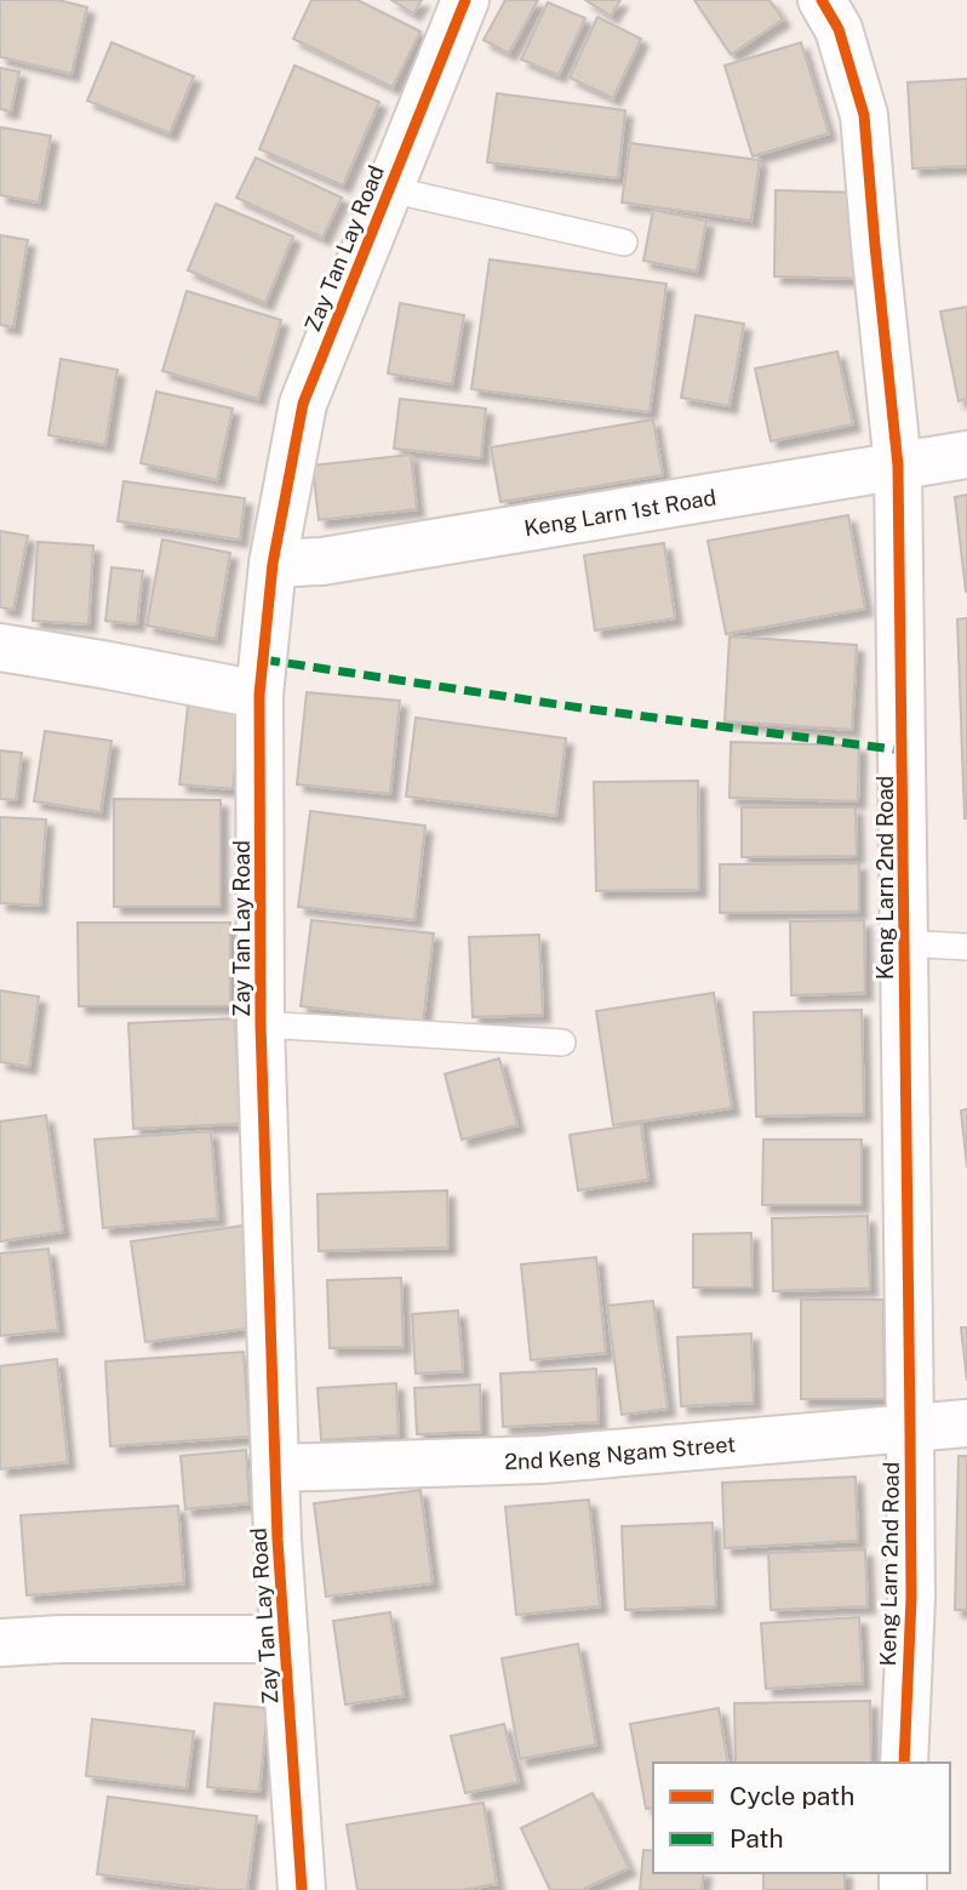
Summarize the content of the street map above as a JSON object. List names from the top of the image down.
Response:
{
  "streets": {
    "street": [
      "Zay Tan Lay Road",
      "Keng Larn 1st Road",
      "Keng Larn 2nd Road",
      "2nd Keng Ngam Street"
    ]
  },
  "crossings": [
    ["Zay Tan Lay Road", "Keng Larn 1st Road"],
    ["Zay Tan Lay Road", "2nd Keng Ngam Street"],
    ["Keng Larn 1st Road", "Keng Larn 2nd Road"],
    ["Keng Larn 2nd Road", "2nd Keng Ngam Street"]
  ],
  "legend": ["Cycle path", "Path"]
}
